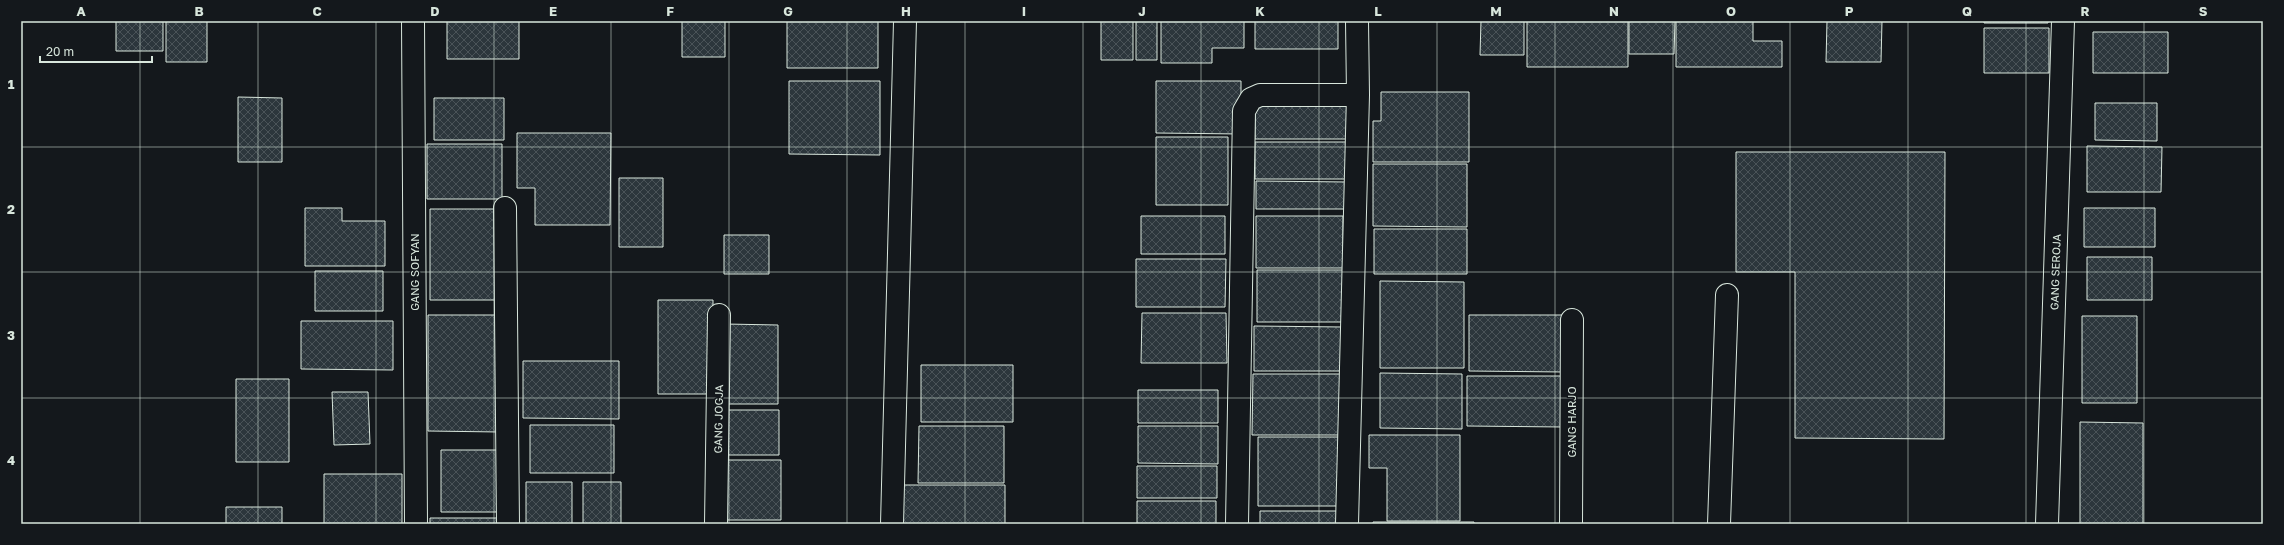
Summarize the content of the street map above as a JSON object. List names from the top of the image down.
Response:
{
  "streets": {
    "street": [
      "GANG SOFYAN",
      "GANG SEROJA",
      "GANG JOGJA",
      "GANG HARJO"
    ]
  },
  "scale_bar": "20 m",
  "grid": {
    "columns": [
      "A",
      "B",
      "C",
      "D",
      "E",
      "F",
      "G",
      "H",
      "I",
      "J",
      "K",
      "L",
      "M",
      "N",
      "O",
      "P",
      "Q",
      "R",
      "S"
    ],
    "rows": [
      "1",
      "2",
      "3",
      "4"
    ]
  }
}
